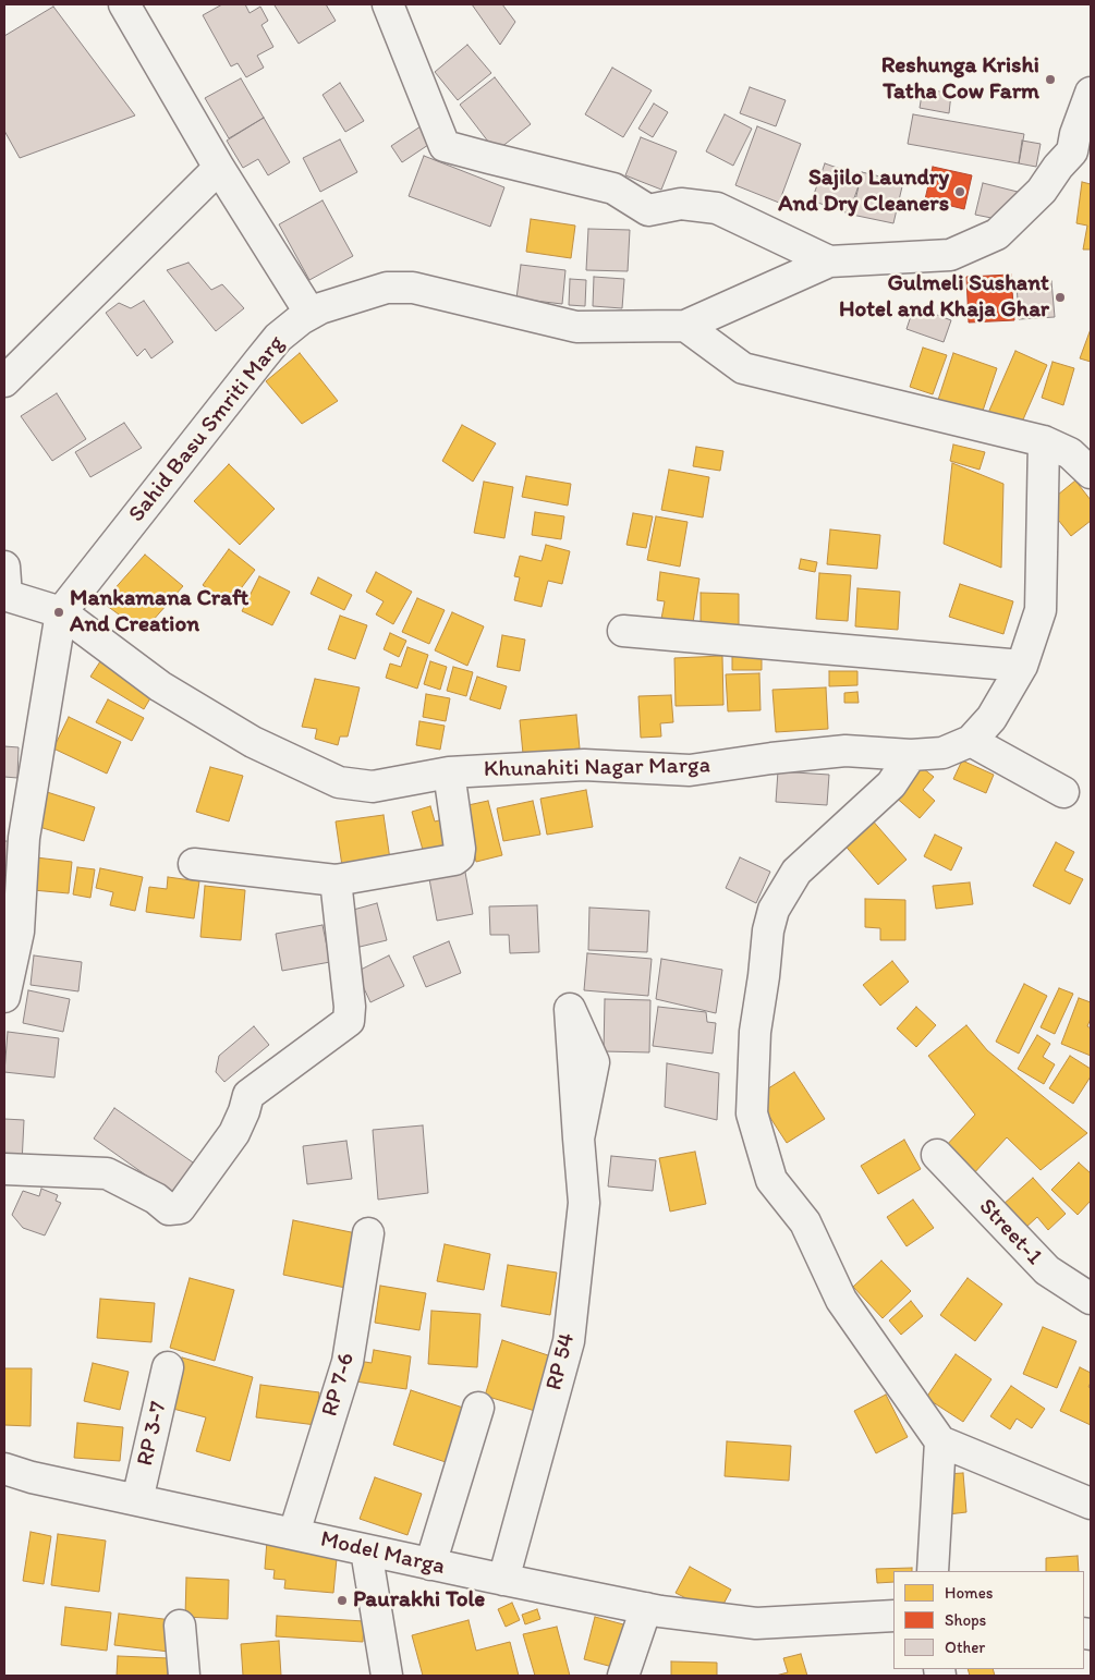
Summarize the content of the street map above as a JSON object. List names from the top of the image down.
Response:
{
  "streets": {
    "street": [
      "Sahid Basu Smriti Marg",
      "Khunahiti Nagar Marga",
      "Street-1",
      "RP 54",
      "RP 7-6",
      "RP 3-7",
      "Model Marga"
    ]
  },
  "crossings": [
    ["Sahid Basu Smriti Marg", "Khunahiti Nagar Marga"],
    ["RP 54", "Model Marga"],
    ["RP 7-6", "Model Marga"],
    ["RP 3-7", "Model Marga"]
  ],
  "places": [
    "Reshunga Krishi Tatha Cow Farm",
    "Sajilo Laundry And Dry Cleaners",
    "Gulmeli Sushant Hotel and Khaja Ghar",
    "Mankamana Craft And Creation",
    "Paurakhi Tole"
  ],
  "legend": ["Homes", "Shops", "Other"]
}
